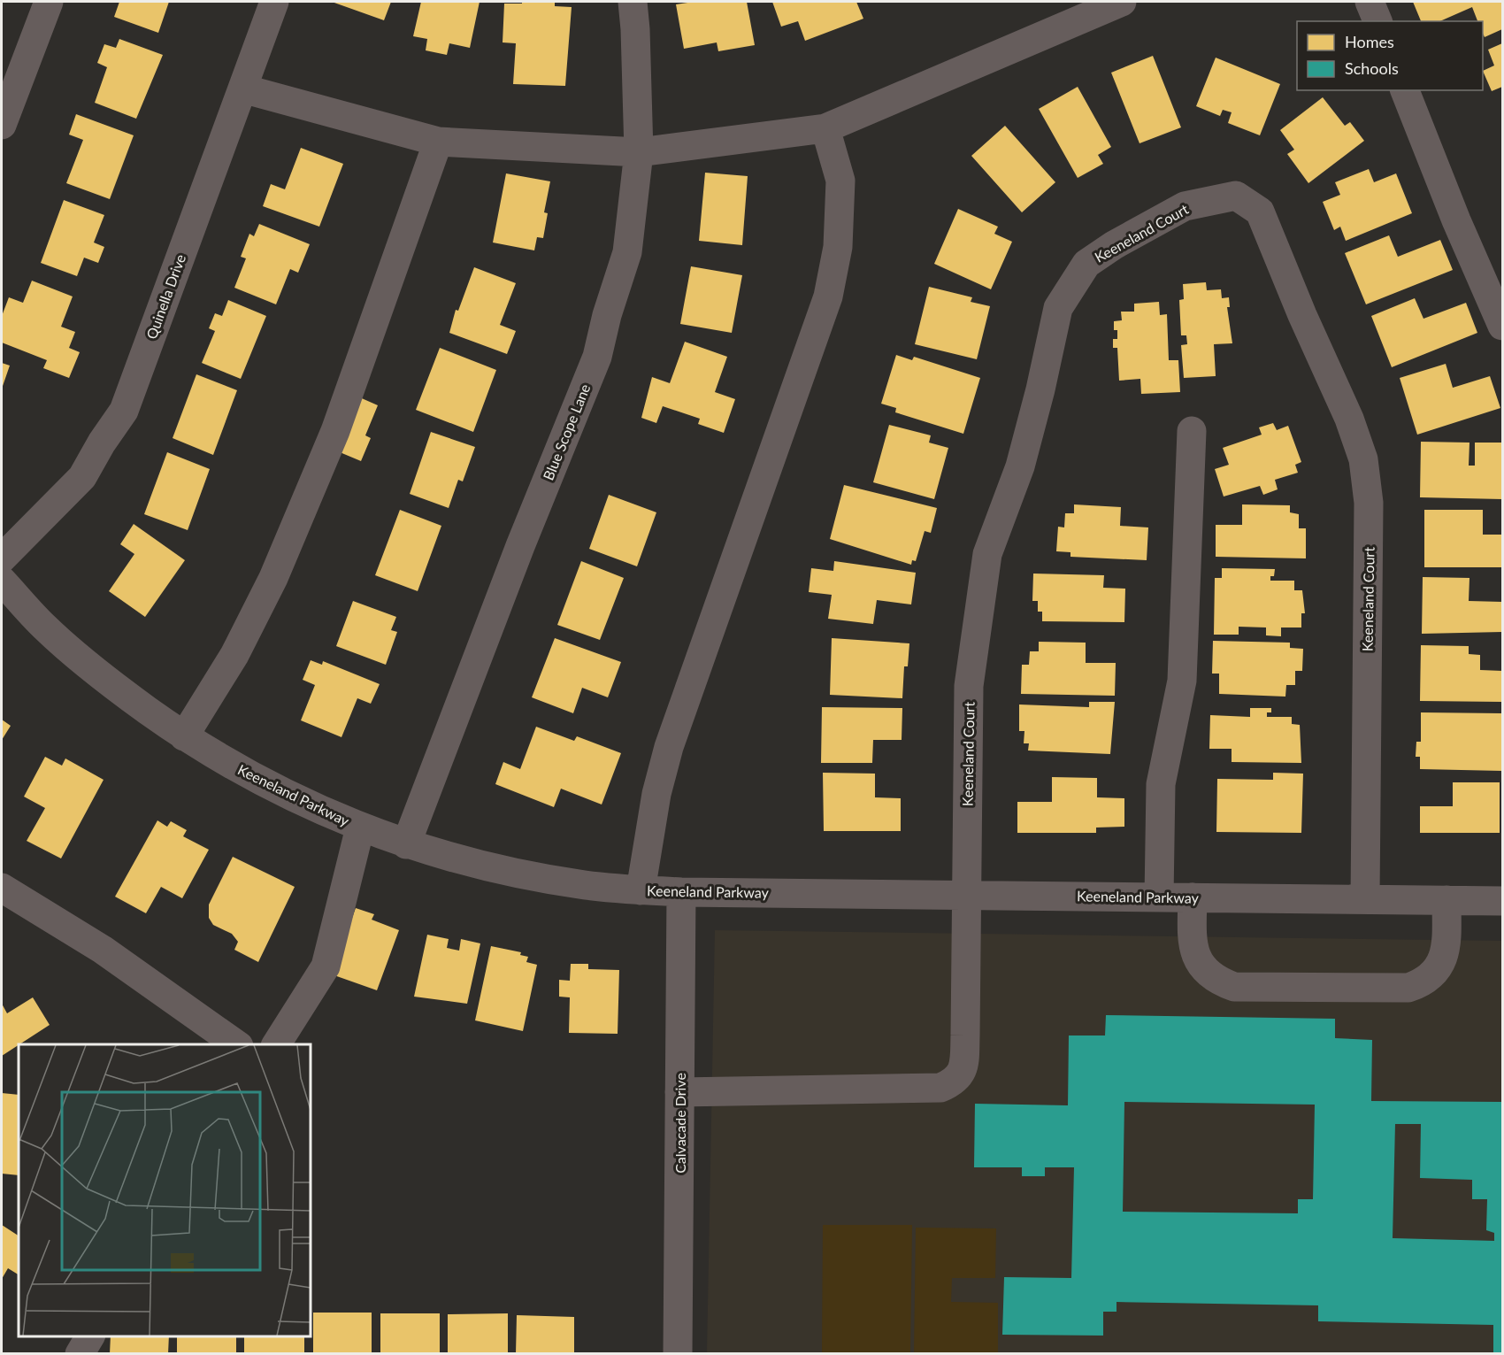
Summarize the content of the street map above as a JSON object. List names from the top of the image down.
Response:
{
  "streets": {
    "street": [
      "Keeneland Court",
      "Quinella Drive",
      "Blue Scope Lane",
      "Keeneland Parkway",
      "Calvacade Drive"
    ]
  },
  "crossings": [
    ["Keeneland Court", "Keeneland Parkway"],
    ["Keeneland Court", "Calvacade Drive"],
    ["Blue Scope Lane", "Keeneland Parkway"],
    ["Keeneland Parkway", "Calvacade Drive"]
  ],
  "legend": ["Homes", "Schools"]
}
